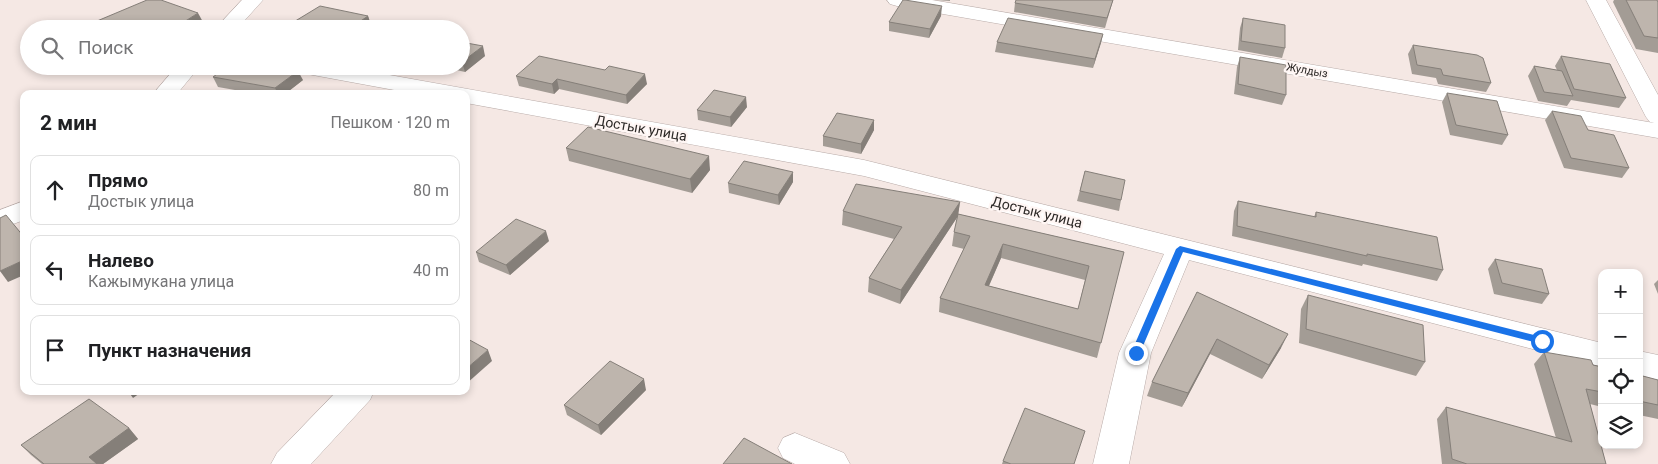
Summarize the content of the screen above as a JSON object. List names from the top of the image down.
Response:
{
  "streets": {
    "street": ["Жулдыз", "Достык улица"]
  },
  "page": {
    "search": "Поиск",
    "heading": ["2 мин", "Пешком · 120 m"],
    "list": [
      ["Прямо", "Достык улица", "80 m"],
      ["Налево", "Кажымукана улица", "40 m"],
      "Пункт назначения"
    ],
    "map_buttons": ["+", "−"]
  }
}
